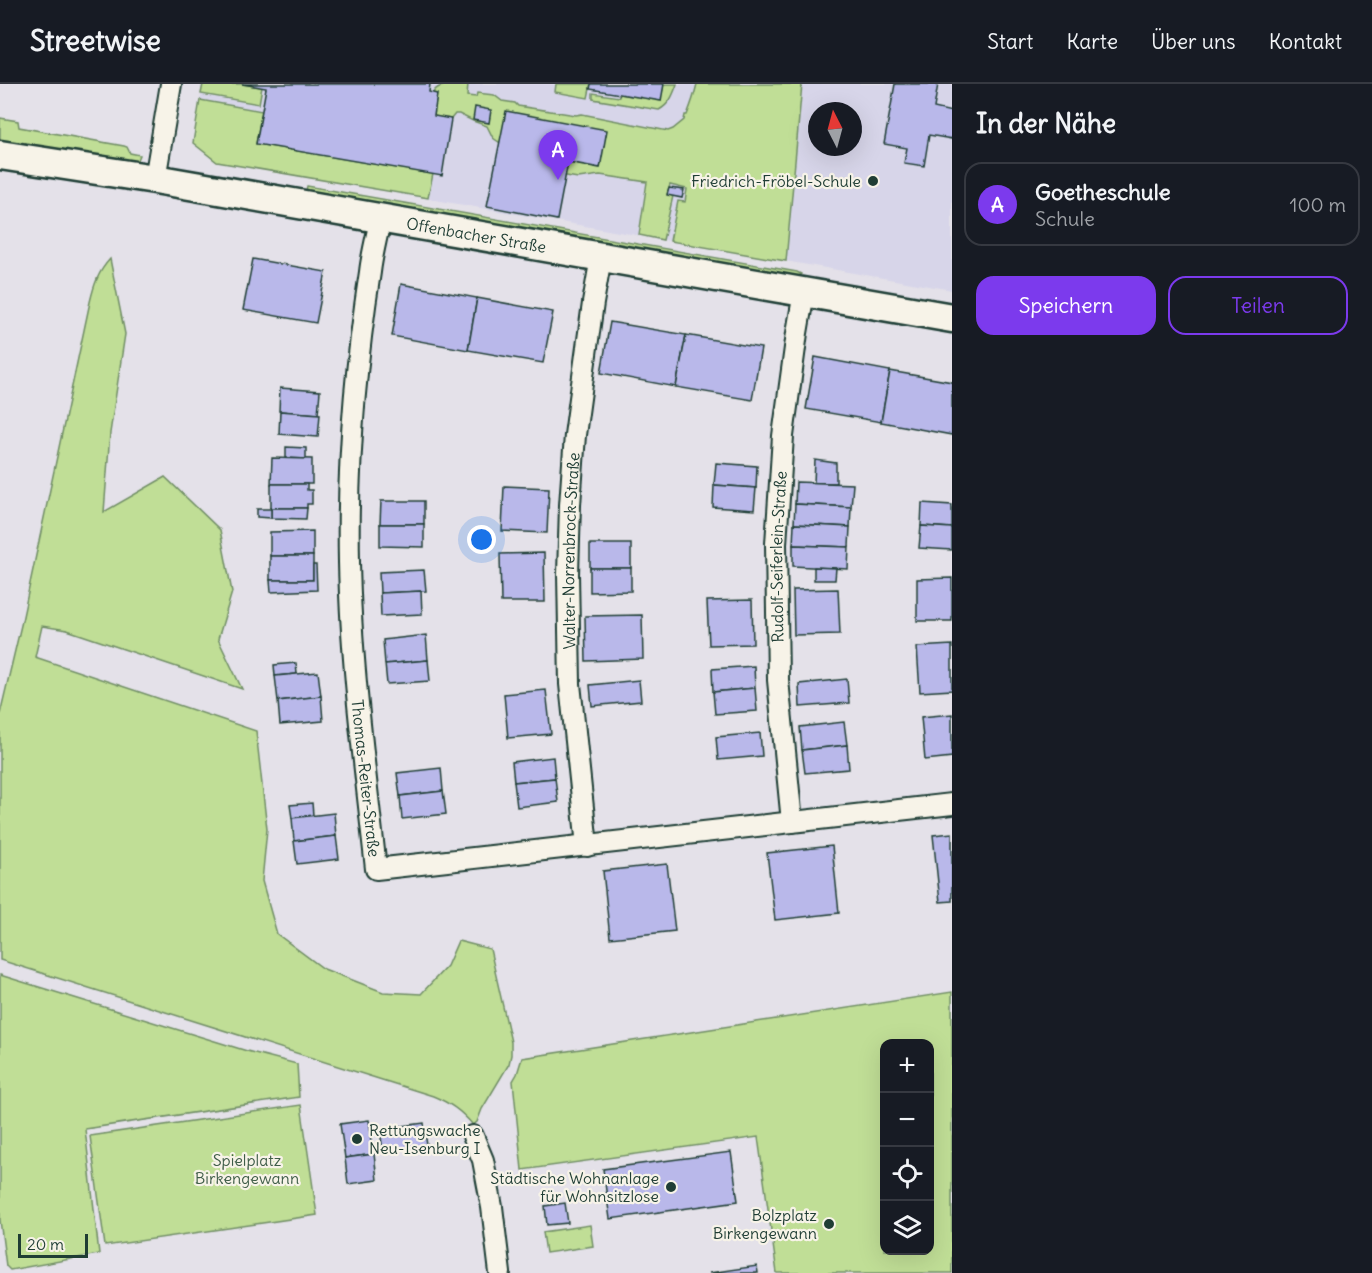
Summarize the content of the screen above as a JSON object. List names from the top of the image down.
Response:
{
  "streets": {
    "street": [
      "Offenbacher Straße",
      "Walter-Norrenbrock-Straße",
      "Rudolf-Seiferlein-Straße",
      "Thomas-Reiter-Straße"
    ]
  },
  "crossings": [
    ["Offenbacher Straße", "Walter-Norrenbrock-Straße"],
    ["Offenbacher Straße", "Rudolf-Seiferlein-Straße"],
    ["Offenbacher Straße", "Thomas-Reiter-Straße"],
    ["Walter-Norrenbrock-Straße", "Thomas-Reiter-Straße"],
    ["Rudolf-Seiferlein-Straße", "Thomas-Reiter-Straße"]
  ],
  "parks": ["Spielplatz Birkengewann"],
  "places": [
    "Friedrich-Fröbel-Schule",
    "Rettungswache Neu-Isenburg I",
    "Städtische Wohnanlage für Wohnsitzlose",
    "Bolzplatz Birkengewann"
  ],
  "scale_bar": "20 m",
  "north": "top",
  "page": {
    "header": "Streetwise",
    "nav": [
      "Start",
      "Karte",
      "Über uns",
      "Kontakt"
    ],
    "heading": "In der Nähe",
    "pins": "A",
    "list": [
      {
        "mark": "A",
        "name": "Goetheschule",
        "note": "Schule",
        "value": "100 m"
      }
    ],
    "buttons": ["Speichern", "Teilen"],
    "map_buttons": ["+", "−"],
    "scale": "20 m"
  }
}
